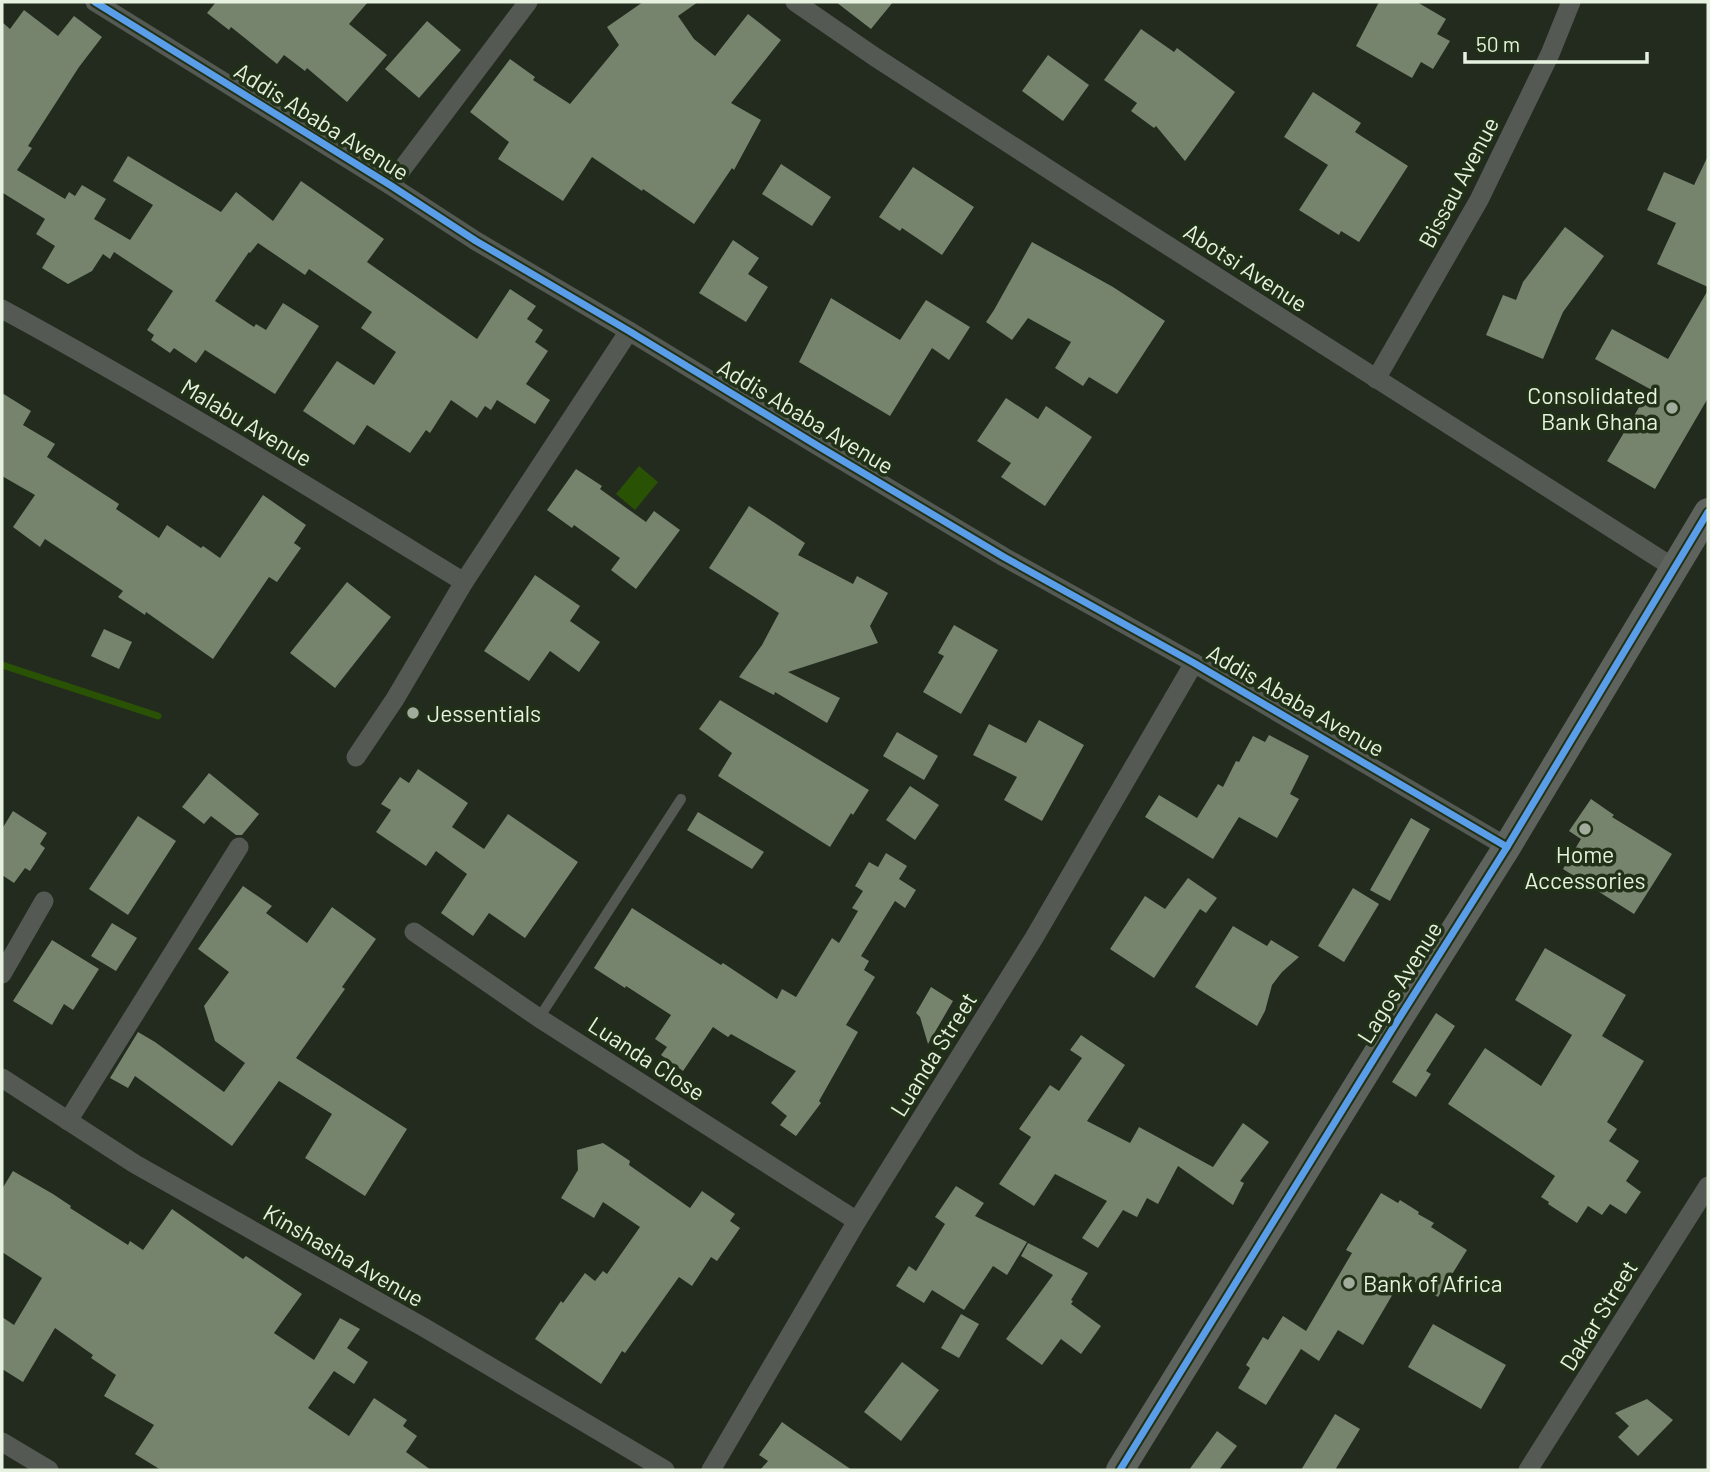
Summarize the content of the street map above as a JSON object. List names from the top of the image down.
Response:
{
  "streets": {
    "street": [
      "Addis Ababa Avenue",
      "Bissau Avenue",
      "Abotsi Avenue",
      "Malabu Avenue",
      "Lagos Avenue",
      "Luanda Street",
      "Luanda Close",
      "Kinshasha Avenue",
      "Dakar Street"
    ]
  },
  "crossings": [
    ["Addis Ababa Avenue", "Lagos Avenue"],
    ["Addis Ababa Avenue", "Luanda Street"],
    ["Bissau Avenue", "Abotsi Avenue"],
    ["Abotsi Avenue", "Lagos Avenue"],
    ["Luanda Street", "Luanda Close"]
  ],
  "places": [
    "Consolidated Bank Ghana",
    "Jessentials",
    "Home Accessories",
    "Bank of Africa"
  ],
  "scale_bar": "50 m"
}
